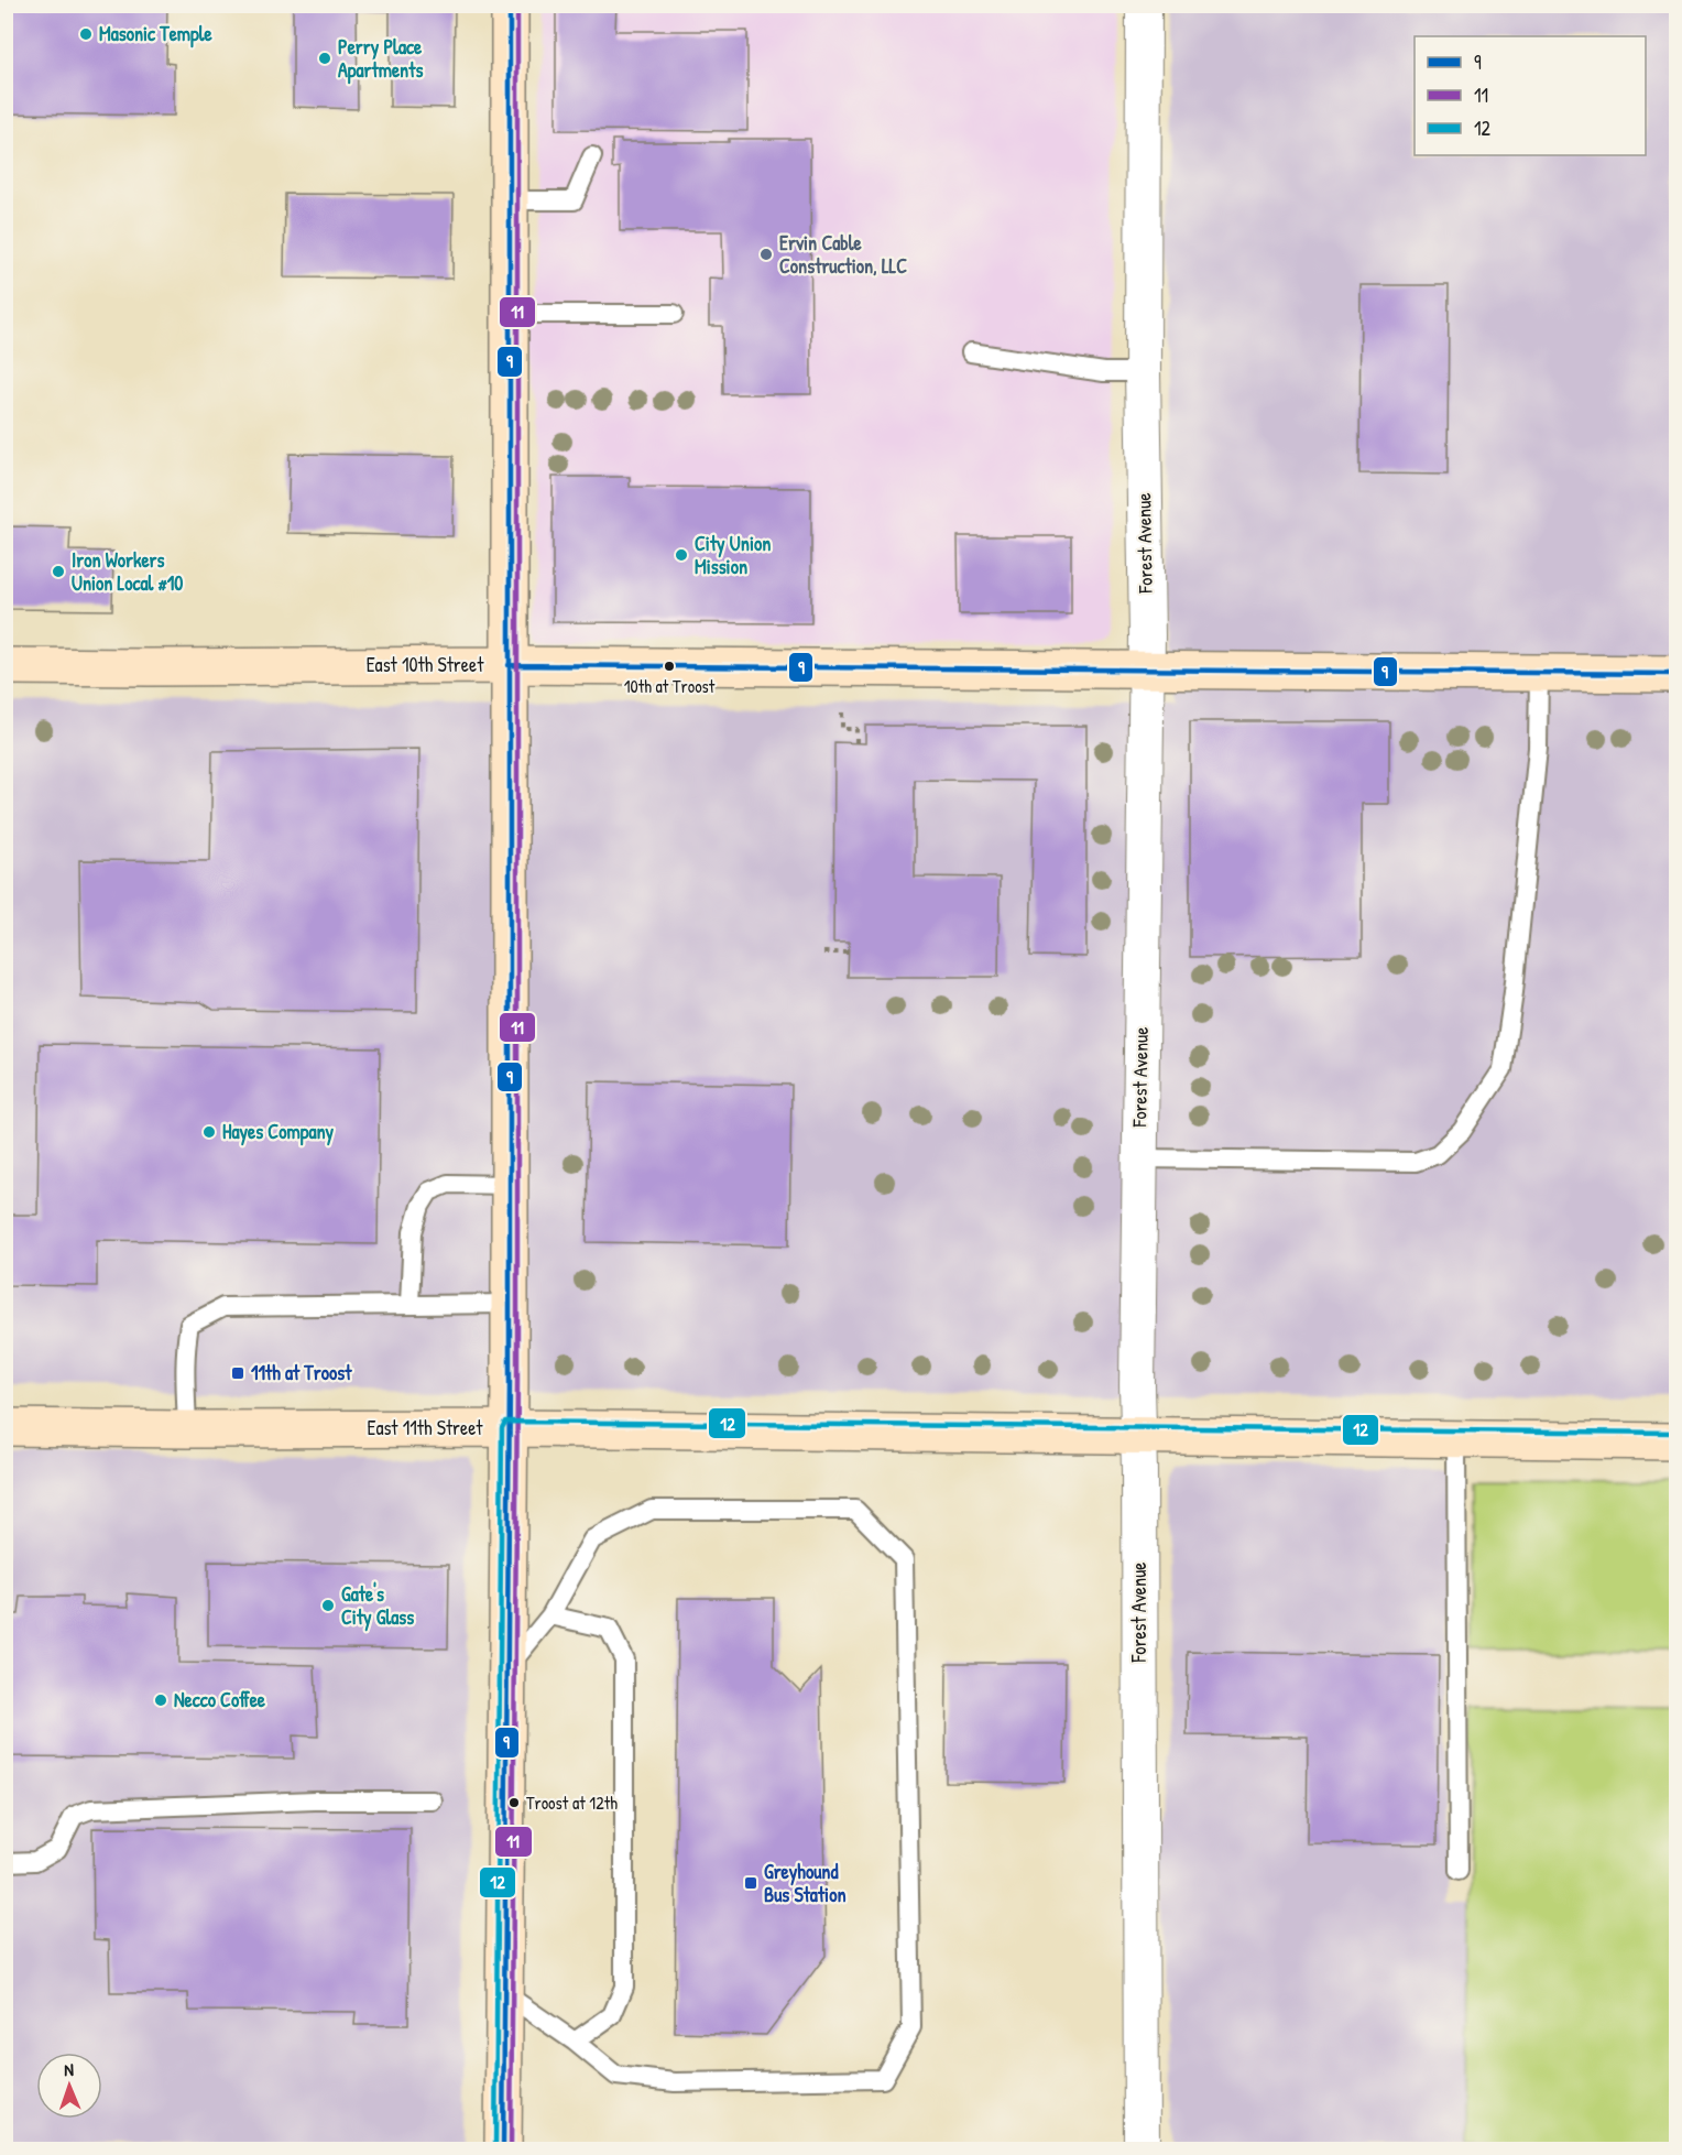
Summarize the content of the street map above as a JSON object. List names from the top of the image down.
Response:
{
  "streets": {
    "main road": ["East 10th Street", "East 11th Street"],
    "street": ["Forest Avenue"]
  },
  "crossings": [
    ["Forest Avenue", "East 10th Street"],
    ["Forest Avenue", "East 11th Street"]
  ],
  "places": {
    "other": [
      "Masonic Temple",
      "Perry Place Apartments",
      "Ervin Cable Construction, LLC",
      "City Union Mission",
      "Iron Workers Union Local #10",
      "10th at Troost",
      "Hayes Company",
      "Gate's City Glass",
      "Necco Coffee",
      "Troost at 12th"
    ],
    "transit": ["11th at Troost", "Greyhound Bus Station"]
  },
  "lines": ["transit line 9", "transit line 11", "transit line 12"],
  "legend": ["9", "11", "12"],
  "north": "top"
}
